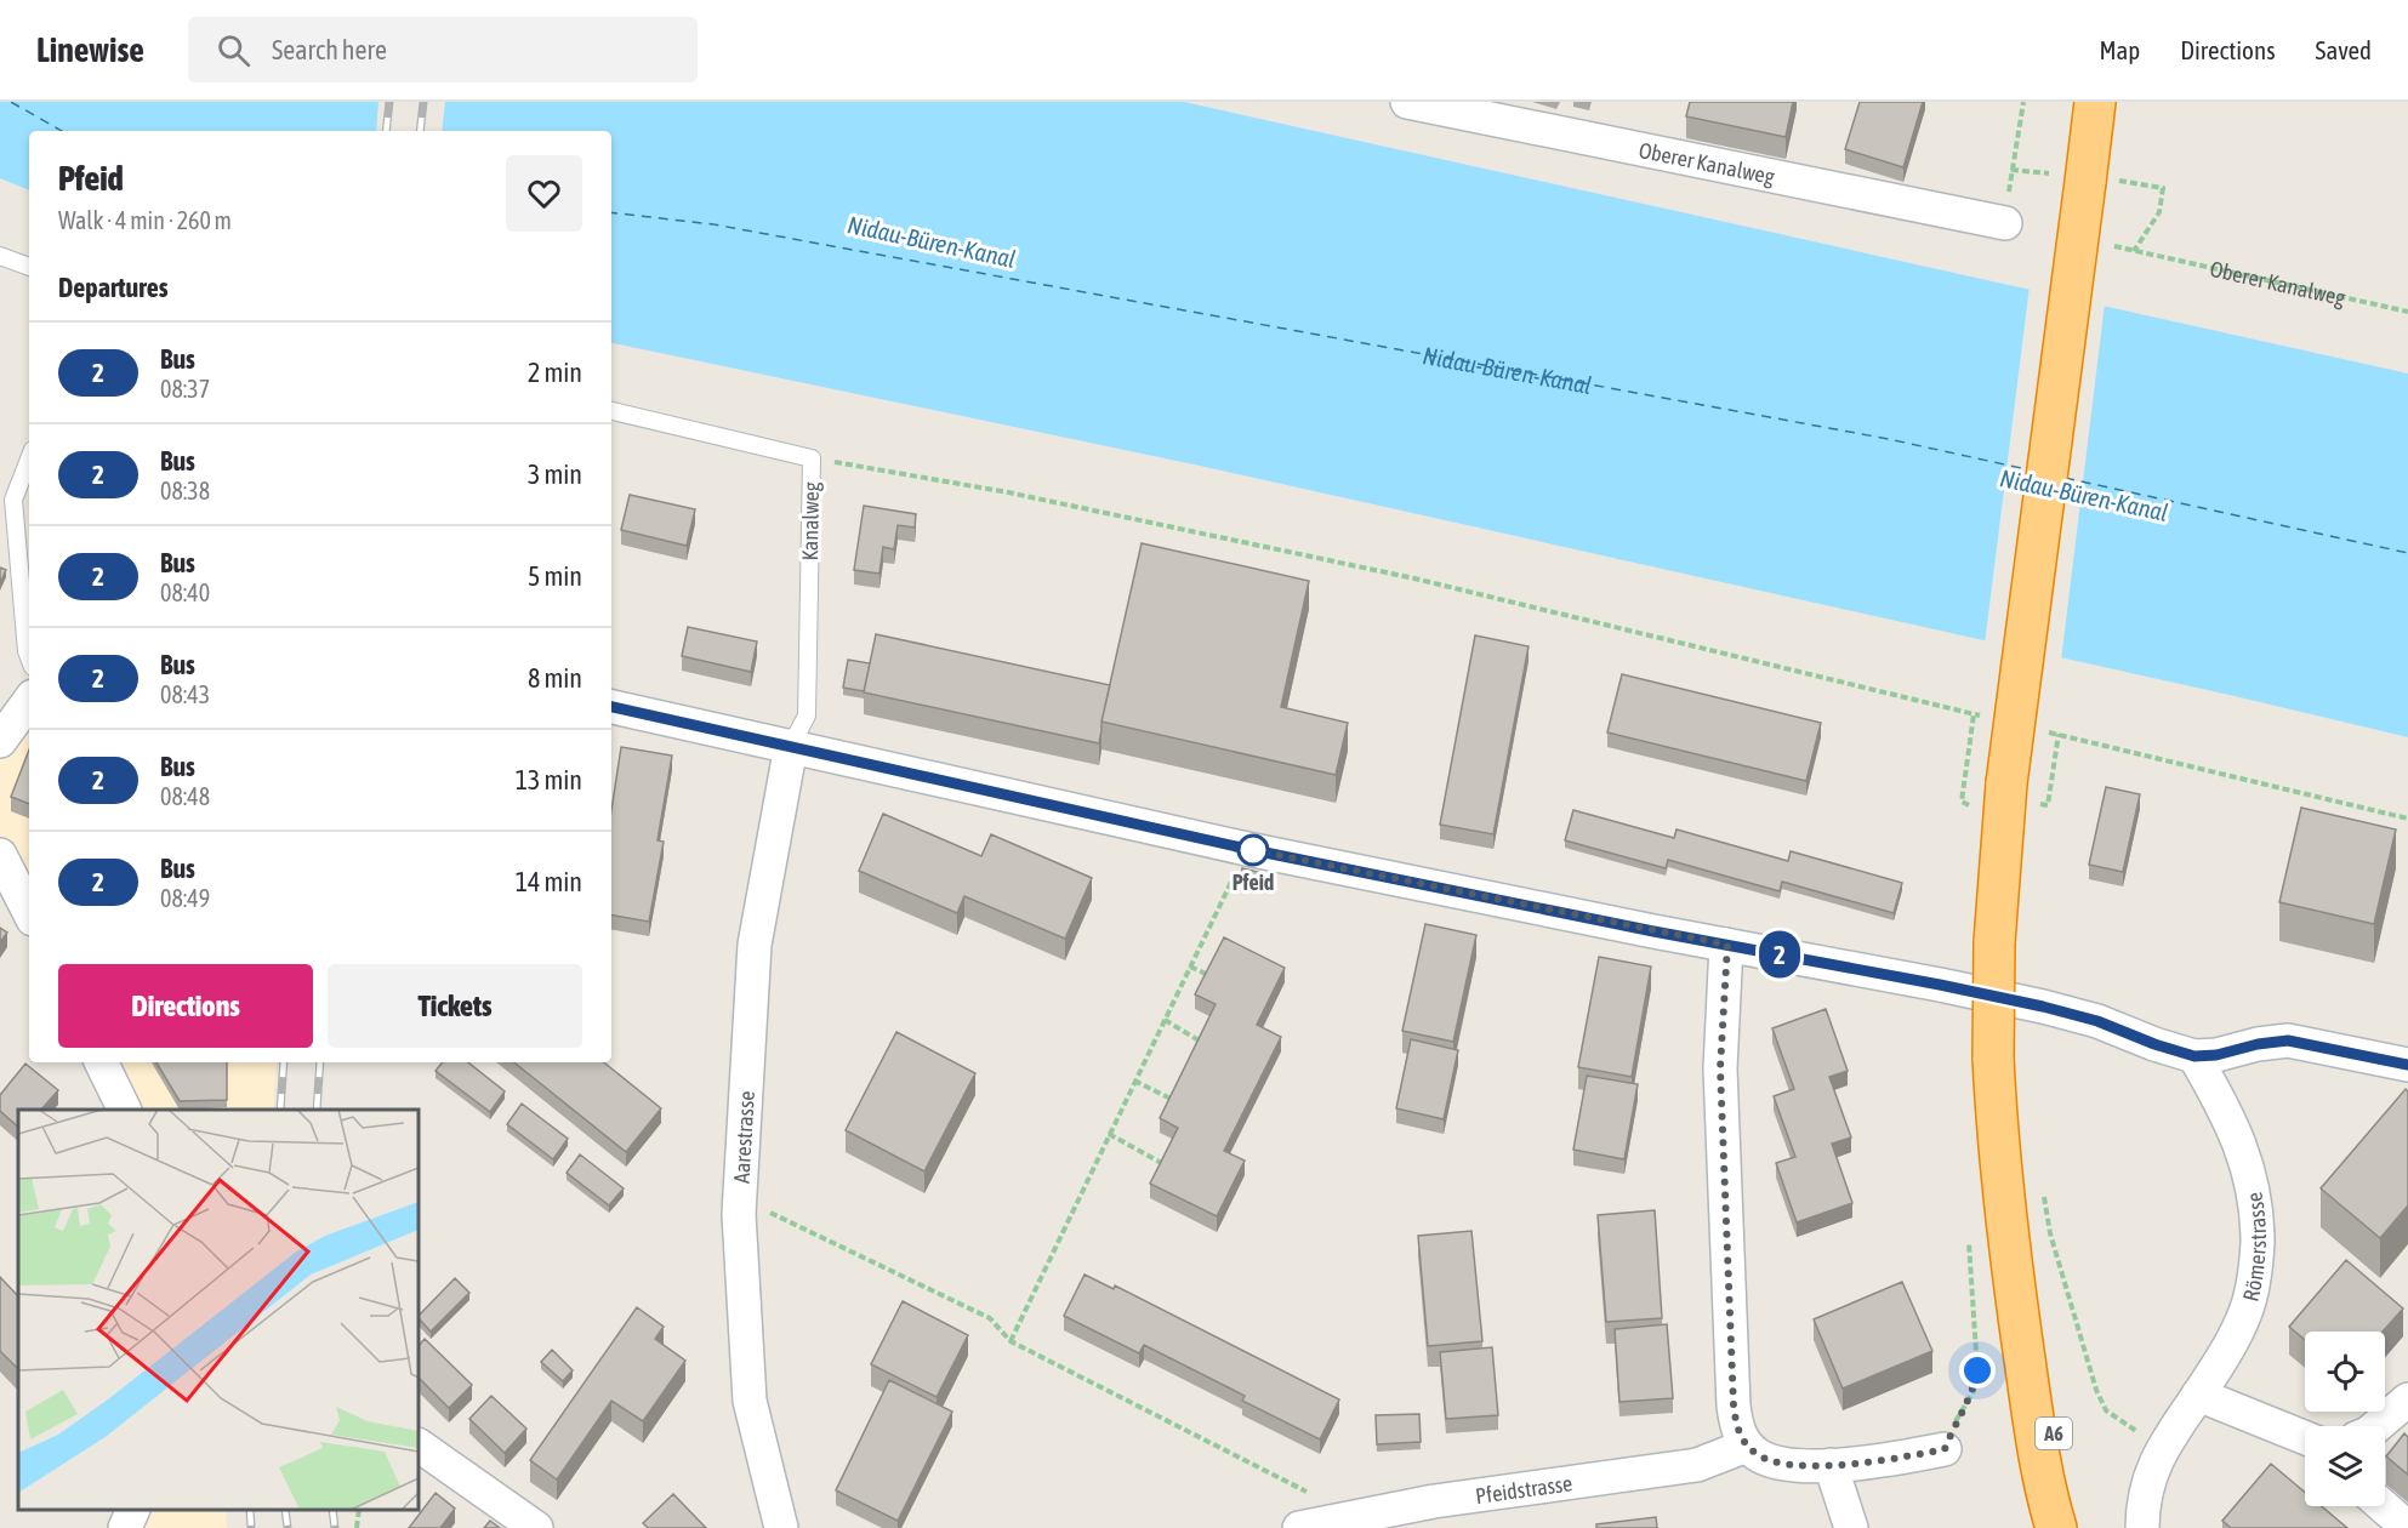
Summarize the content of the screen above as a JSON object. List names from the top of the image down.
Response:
{
  "streets": {
    "highway": ["A6"],
    "street": [
      "Oberer Kanalweg",
      "Aarestrasse",
      "Römerstrasse",
      "Pfeidstrasse"
    ],
    "lane": ["Kanalweg"]
  },
  "crossings": [
    ["Oberer Kanalweg", "A6"],
    ["Kanalweg", "Aarestrasse"]
  ],
  "water": ["Nidau-Büren-Kanal"],
  "places": ["Pfeid"],
  "lines": ["bus line 2"],
  "page": {
    "header": "Linewise",
    "search": "Search here",
    "nav": ["Map", "Directions", "Saved"],
    "on_map": "2",
    "heading": [
      ["Pfeid", "Walk · 4 min · 260 m"],
      "Departures"
    ],
    "list": [
      {
        "mark": "2",
        "name": "Bus",
        "note": "08:37",
        "value": "2 min"
      },
      {
        "mark": "2",
        "name": "Bus",
        "note": "08:38",
        "value": "3 min"
      },
      {
        "mark": "2",
        "name": "Bus",
        "note": "08:40",
        "value": "5 min"
      },
      {
        "mark": "2",
        "name": "Bus",
        "note": "08:43",
        "value": "8 min"
      },
      {
        "mark": "2",
        "name": "Bus",
        "note": "08:48",
        "value": "13 min"
      },
      {
        "mark": "2",
        "name": "Bus",
        "note": "08:49",
        "value": "14 min"
      }
    ],
    "buttons": ["Directions", "Tickets"]
  }
}
